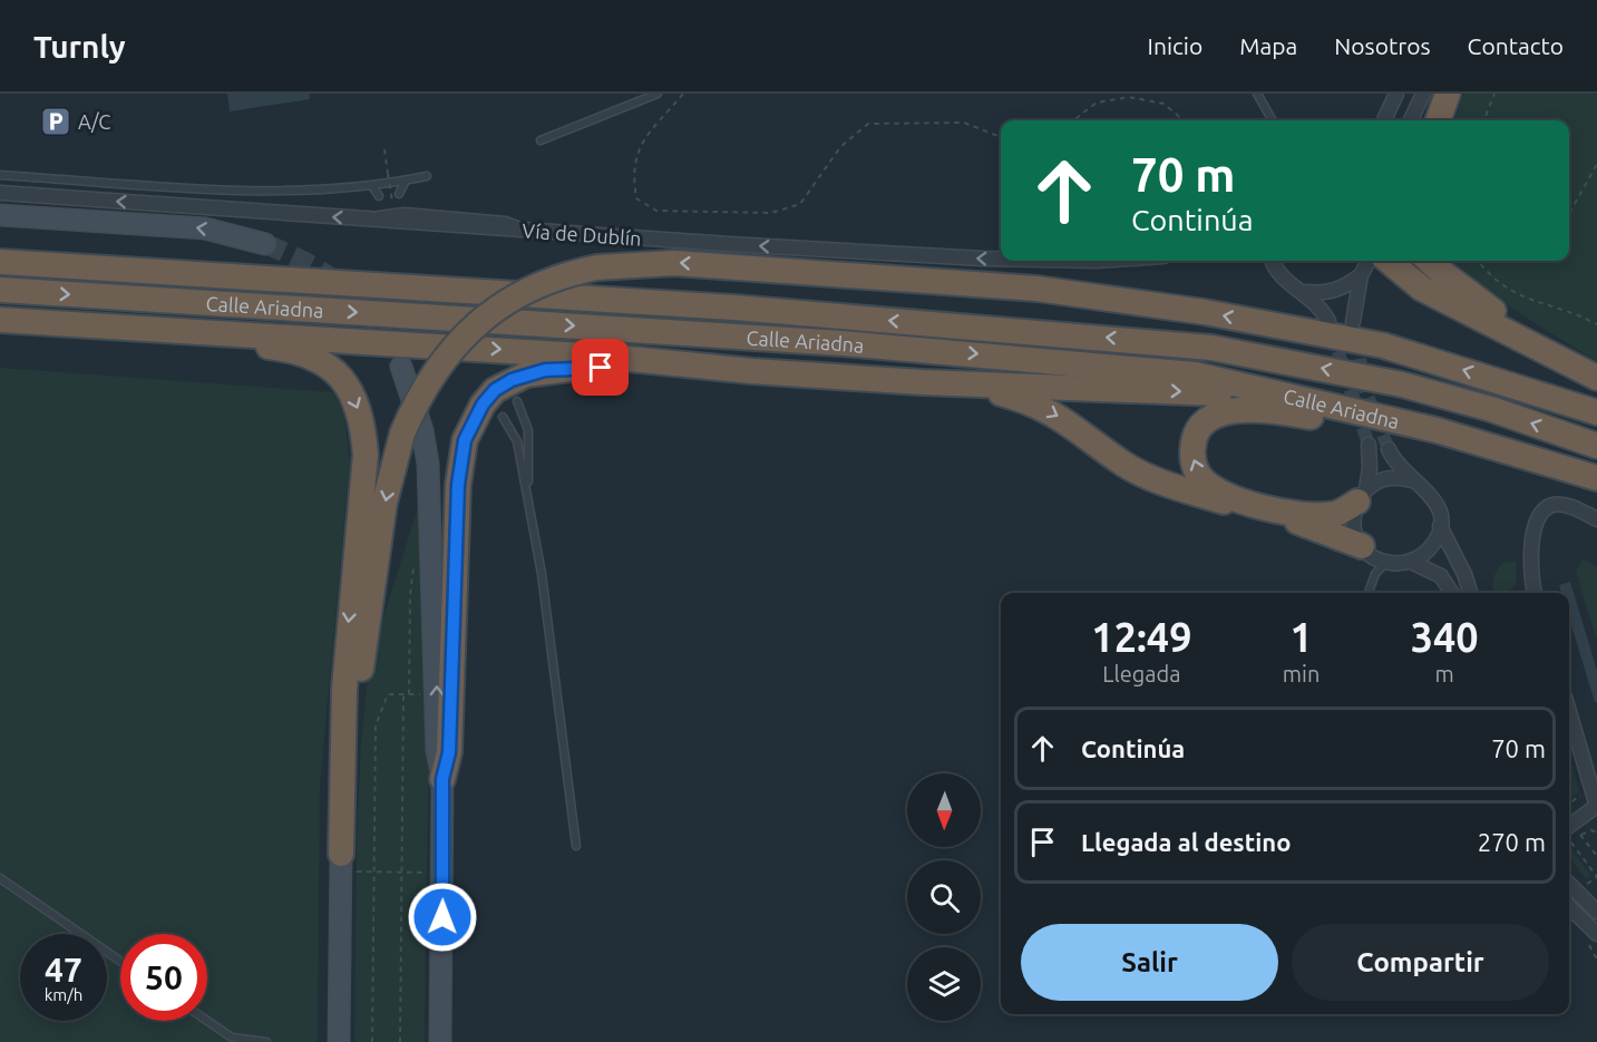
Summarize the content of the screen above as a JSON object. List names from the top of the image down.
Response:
{
  "streets": {
    "highway": ["Calle Ariadna"],
    "street": ["Vía de Dublín"]
  },
  "one_way": ["Vía de Dublín"],
  "places": {
    "parking": ["A/C"]
  },
  "north": "bottom",
  "page": {
    "header": "Turnly",
    "nav": [
      "Inicio",
      "Mapa",
      "Nosotros",
      "Contacto"
    ],
    "turn": ["70 m", "Continúa"],
    "eta": [
      "12:49",
      "Llegada",
      "1",
      "min",
      "340",
      "m"
    ],
    "list": [
      {
        "name": "Continúa",
        "value": "70 m"
      },
      {
        "name": "Llegada al destino",
        "value": "270 m"
      }
    ],
    "buttons": ["Salir", "Compartir"],
    "speed": "47 km/h",
    "limit": "50"
  }
}
